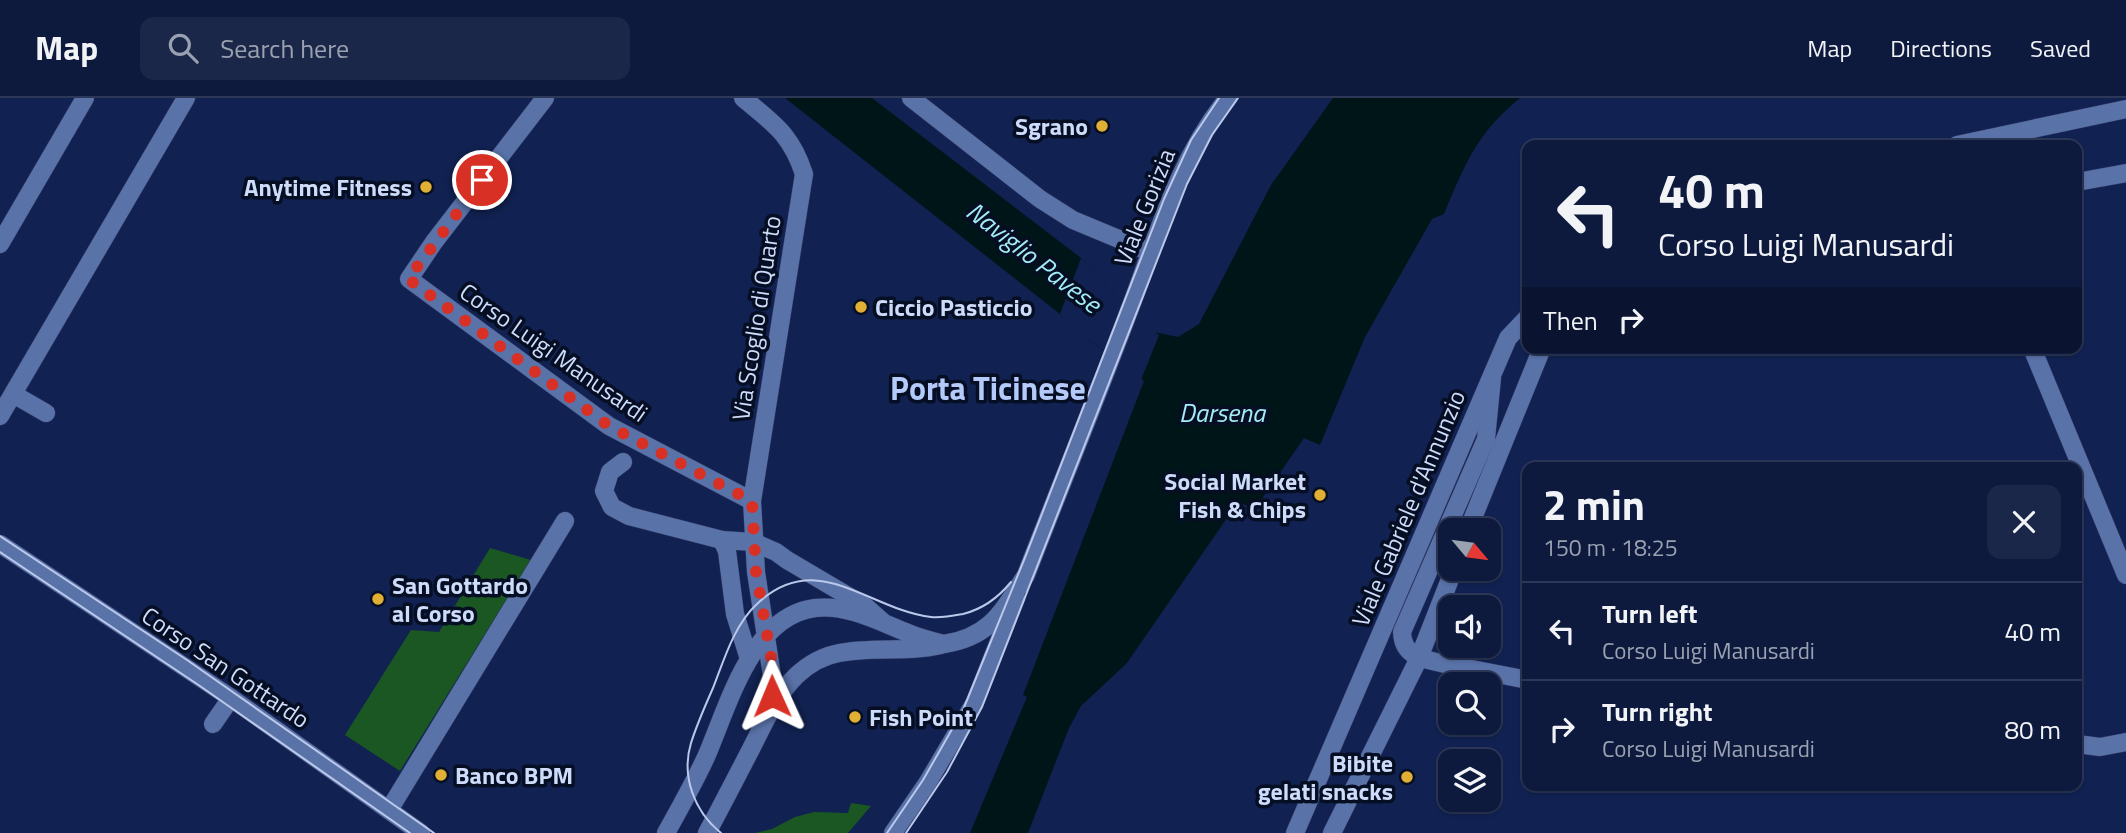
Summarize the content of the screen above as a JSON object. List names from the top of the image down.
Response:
{
  "streets": {
    "street": [
      "Viale Gorizia",
      "Via Scoglio di Quarto",
      "Corso Luigi Manusardi",
      "Viale Gabriele d'Annunzio",
      "Corso San Gottardo"
    ]
  },
  "crossings": [
    ["Via Scoglio di Quarto", "Corso Luigi Manusardi"]
  ],
  "districts": ["Porta Ticinese"],
  "water": ["Naviglio Pavese", "Darsena"],
  "places": [
    "Sgrano",
    "Anytime Fitness",
    "Ciccio Pasticcio",
    "Social Market Fish & Chips",
    "San Gottardo al Corso",
    "Fish Point",
    "Banco BPM",
    "Bibite gelati snacks"
  ],
  "north": "bottom right",
  "page": {
    "header": "Map",
    "search": "Search here",
    "nav": ["Map", "Directions", "Saved"],
    "turn": ["40 m", "Corso Luigi Manusardi"],
    "then": "Then",
    "heading": ["2 min", "150 m · 18:25"],
    "list": [
      {
        "name": "Turn left",
        "note": "Corso Luigi Manusardi",
        "value": "40 m"
      },
      {
        "name": "Turn right",
        "note": "Corso Luigi Manusardi",
        "value": "80 m"
      }
    ]
  }
}
